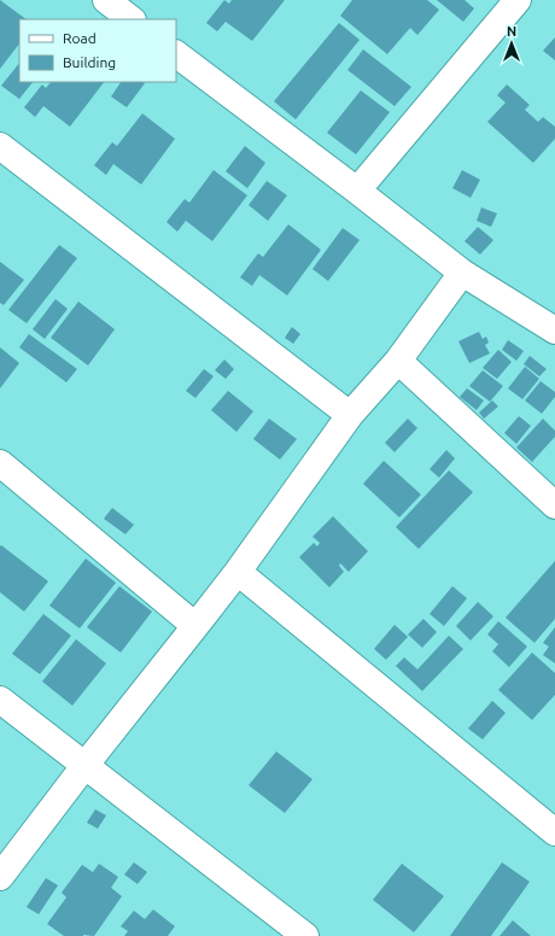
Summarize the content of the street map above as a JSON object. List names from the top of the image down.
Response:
{
  "legend": ["Road", "Building"],
  "north": "top"
}
